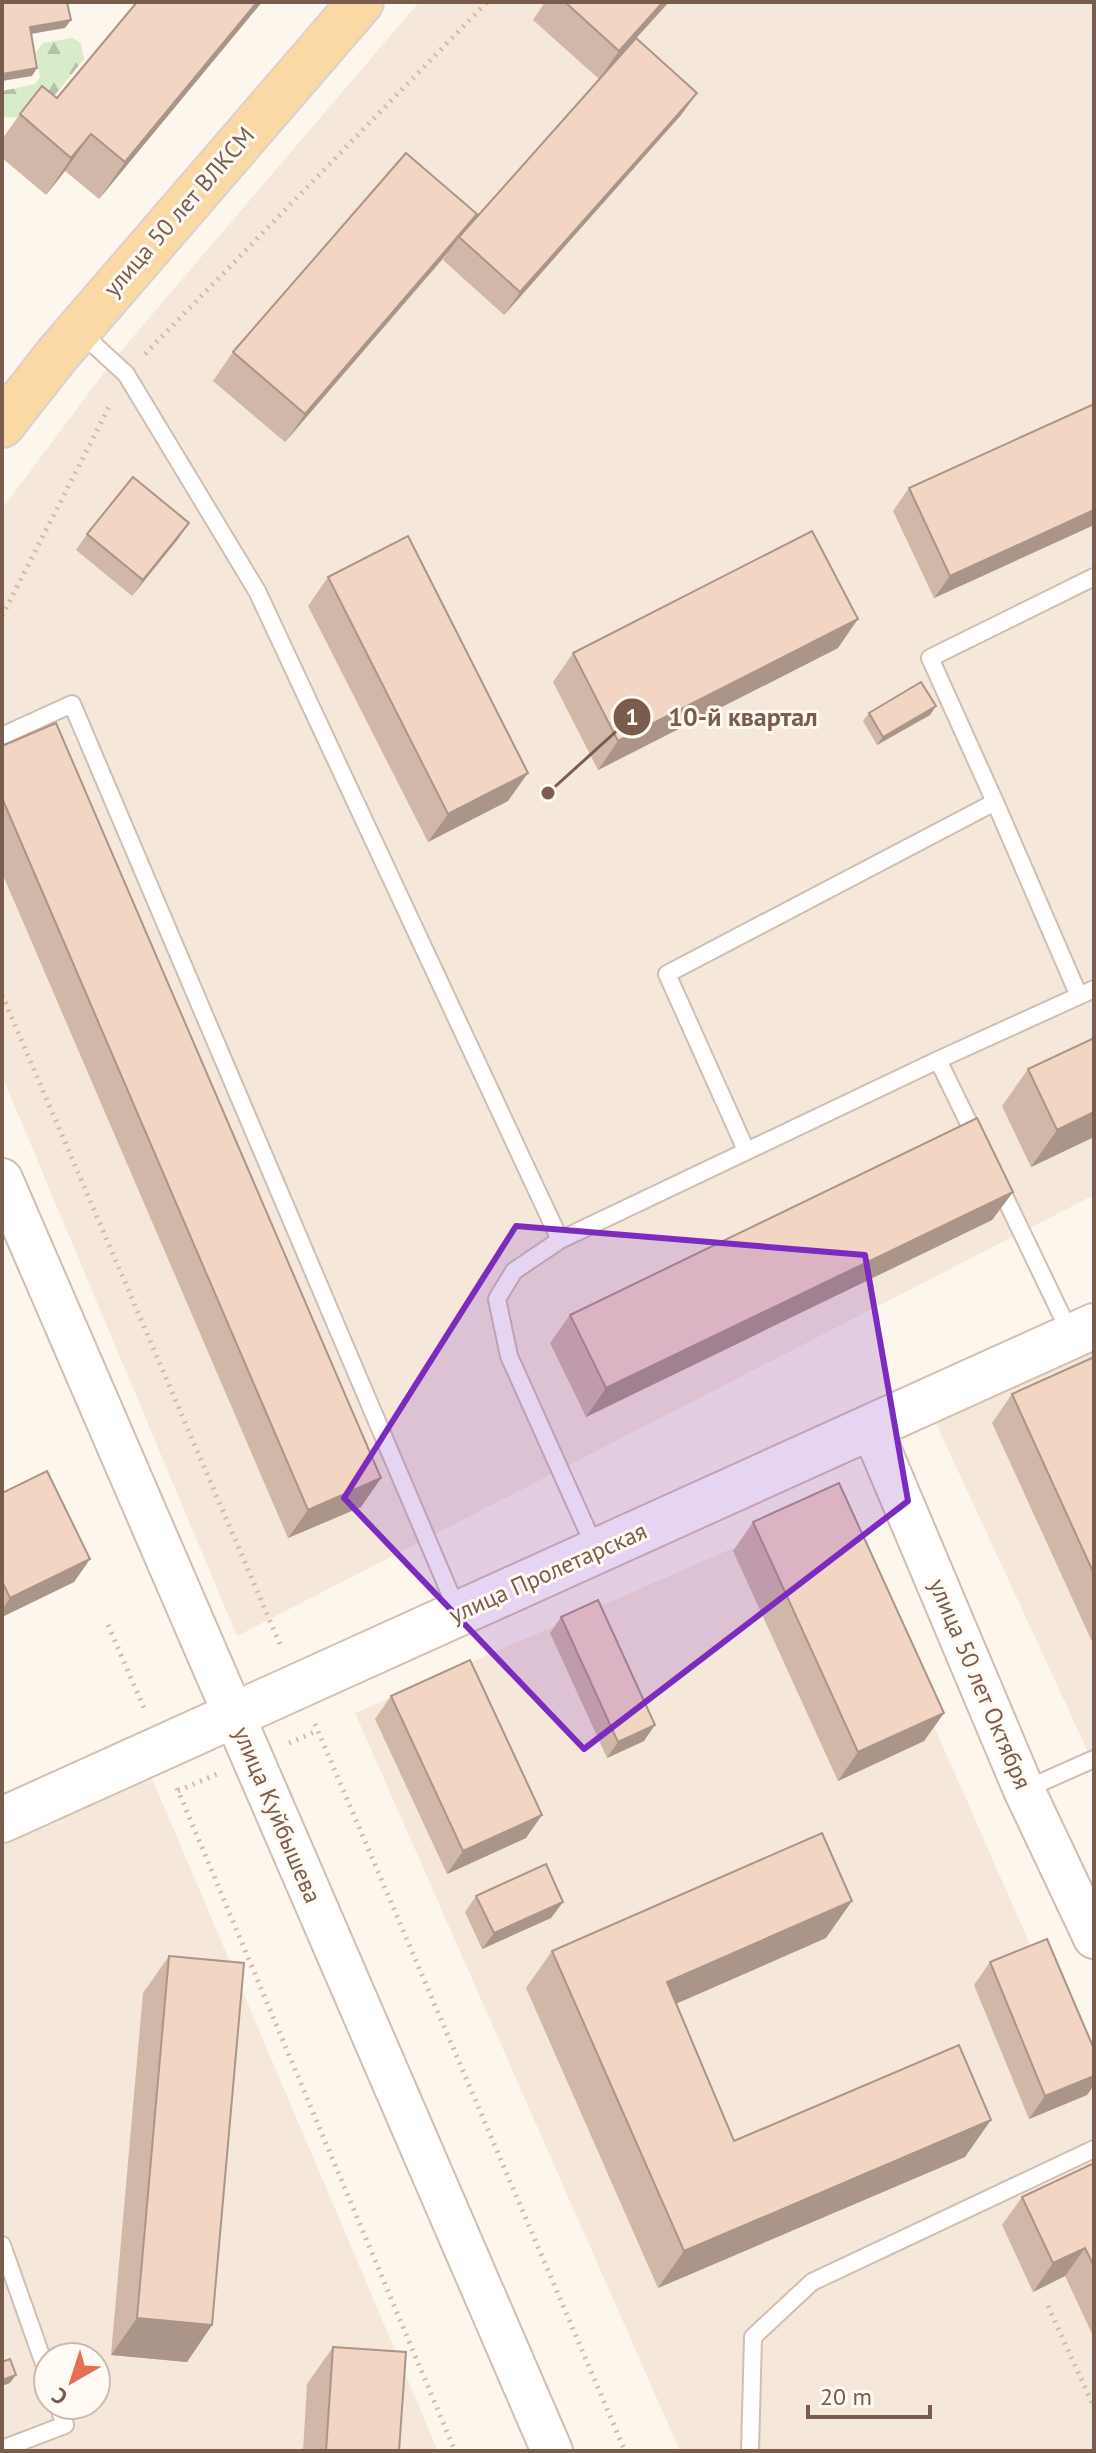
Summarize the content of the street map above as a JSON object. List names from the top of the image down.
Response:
{
  "streets": {
    "main road": ["улица 50 лет ВЛКСМ", "улица Пролетарская"],
    "street": ["улица 50 лет Октября", "улица Куйбышева"]
  },
  "crossings": [
    ["улица Пролетарская", "улица 50 лет Октября"],
    ["улица Пролетарская", "улица Куйбышева"]
  ],
  "places": ["10-й квартал"],
  "scale_bar": "20 m",
  "north": "bottom left"
}
